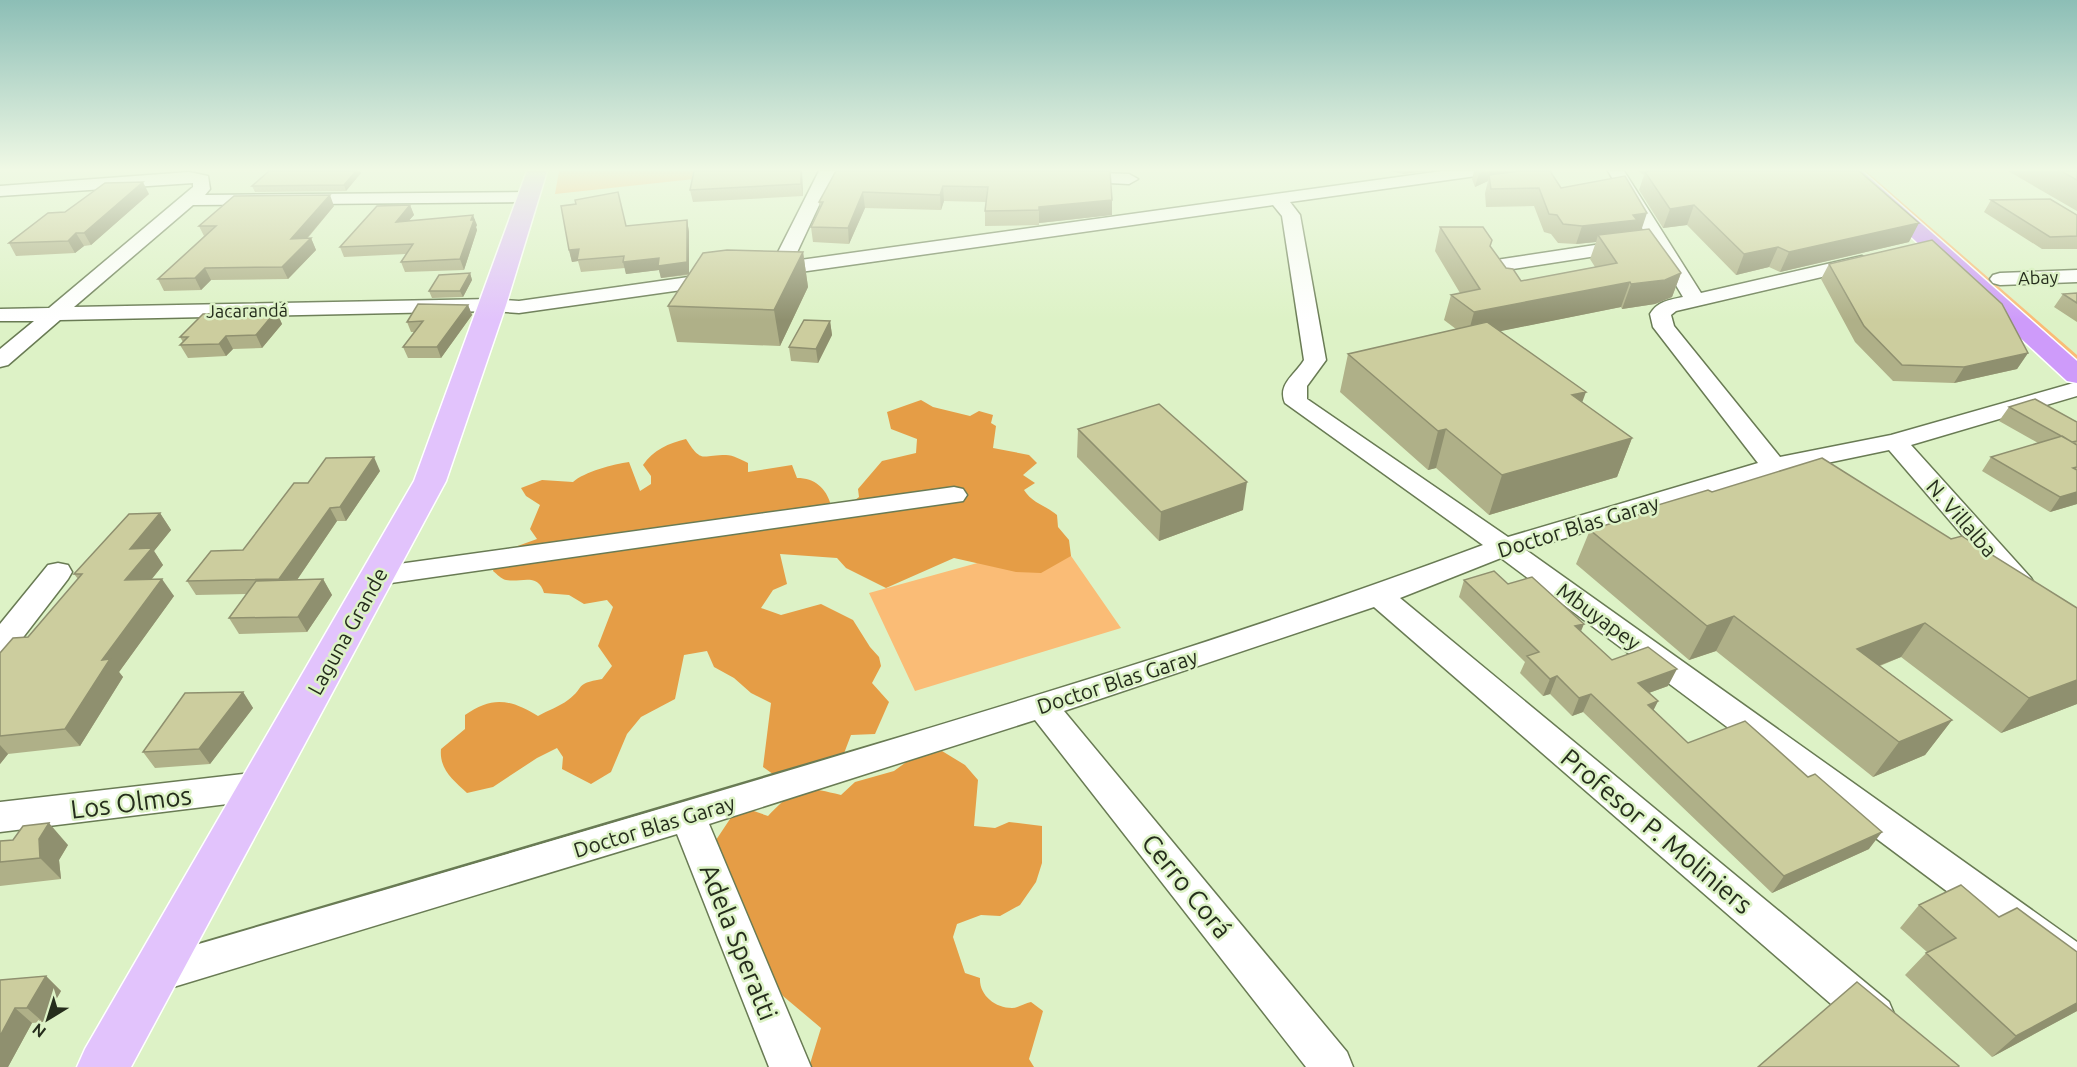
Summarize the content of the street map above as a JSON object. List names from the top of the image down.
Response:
{
  "streets": {
    "main road": ["Laguna Grande"],
    "street": [
      "Abay",
      "Jacarandá",
      "N. Villalba",
      "Doctor Blas Garay",
      "Mbuyapey",
      "Los Olmos",
      "Profesor P. Moliniers",
      "Cerro Corá",
      "Adela Speratti"
    ]
  },
  "crossings": [
    ["Jacarandá", "Laguna Grande"],
    ["N. Villalba", "Doctor Blas Garay"],
    ["Doctor Blas Garay", "Mbuyapey"],
    ["Doctor Blas Garay", "Laguna Grande"],
    ["Doctor Blas Garay", "Profesor P. Moliniers"],
    ["Doctor Blas Garay", "Cerro Corá"],
    ["Doctor Blas Garay", "Adela Speratti"],
    ["Laguna Grande", "Los Olmos"]
  ],
  "north": "bottom left"
}
